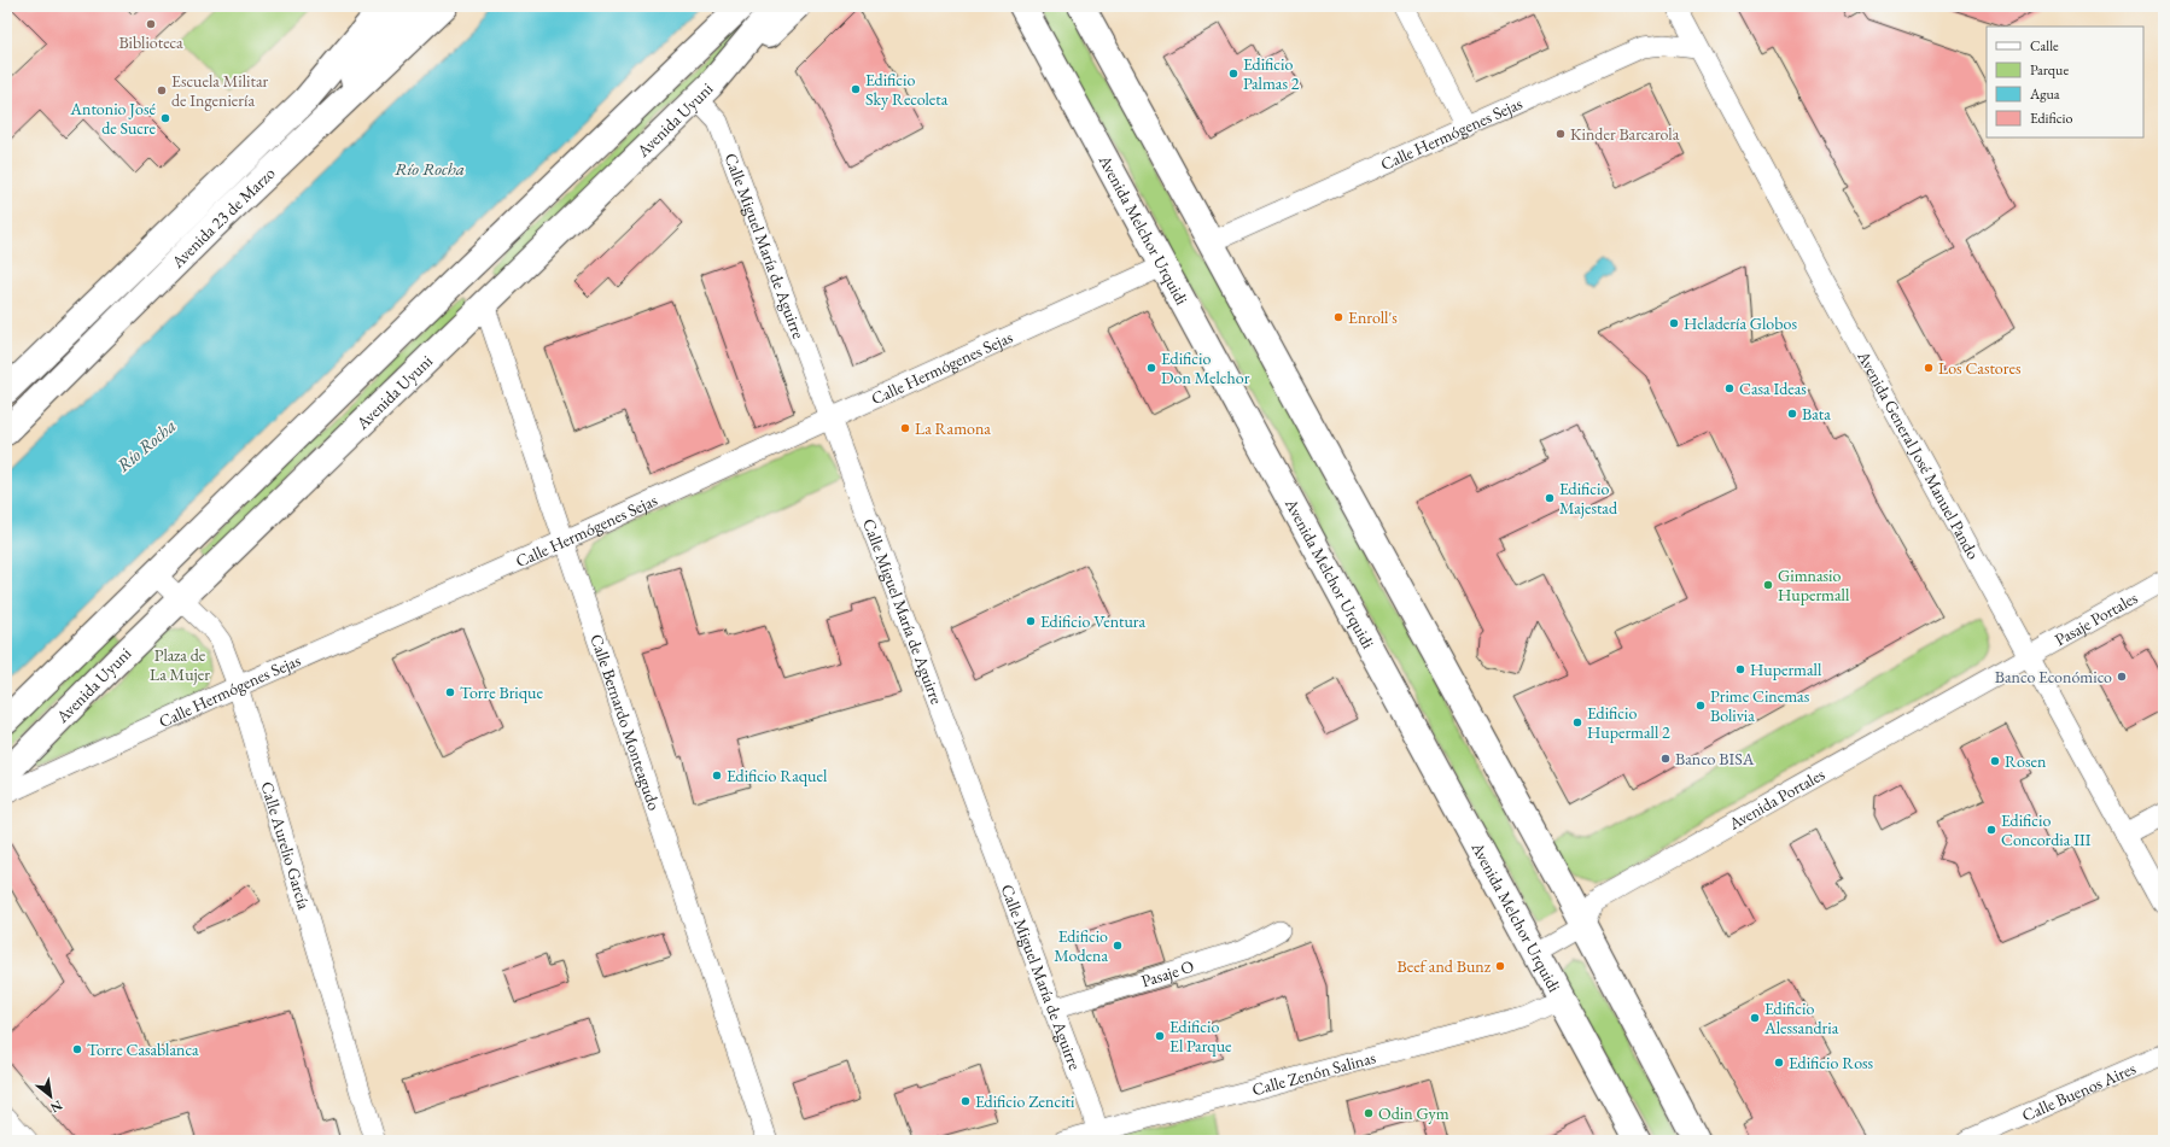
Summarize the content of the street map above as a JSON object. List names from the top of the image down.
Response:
{
  "streets": {
    "main road": ["Avenida Uyuni", "Avenida 23 de Marzo", "Avenida Melchor Urquidi"],
    "street": [
      "Calle Hermógenes Sejas",
      "Calle Miguel María de Aguirre",
      "Avenida General José Manuel Pando",
      "Pasaje Portales",
      "Calle Bernardo Monteagudo",
      "Avenida Portales",
      "Calle Aurelio García",
      "Pasaje O",
      "Calle Zenón Salinas",
      "Calle Buenos Aires"
    ]
  },
  "crossings": [
    ["Avenida Uyuni", "Calle Miguel María de Aguirre"],
    ["Avenida Uyuni", "Calle Bernardo Monteagudo"],
    ["Avenida Uyuni", "Calle Aurelio García"],
    ["Calle Hermógenes Sejas", "Avenida Melchor Urquidi"],
    ["Calle Hermógenes Sejas", "Calle Miguel María de Aguirre"],
    ["Calle Hermógenes Sejas", "Avenida General José Manuel Pando"],
    ["Calle Hermógenes Sejas", "Calle Bernardo Monteagudo"],
    ["Calle Hermógenes Sejas", "Calle Aurelio García"],
    ["Avenida Melchor Urquidi", "Calle Zenón Salinas"],
    ["Calle Miguel María de Aguirre", "Pasaje O"],
    ["Calle Miguel María de Aguirre", "Calle Zenón Salinas"],
    ["Avenida General José Manuel Pando", "Pasaje Portales"],
    ["Avenida General José Manuel Pando", "Avenida Portales"],
    ["Pasaje Portales", "Avenida Portales"]
  ],
  "water": ["Río Rocha"],
  "parks": ["Plaza de La Mujer"],
  "places": [
    "Biblioteca",
    "Edificio Palmas 2",
    "Edificio Sky Recoleta",
    "Escuela Militar de Ingeniería",
    "Antonio José de Sucre",
    "Kinder Barcarola",
    "Enroll's",
    "Heladería Globos",
    "Edificio Don Melchor",
    "Los Castores",
    "Casa Ideas",
    "Bata",
    "La Ramona",
    "Edificio Majestad",
    "Gimnasio Hupermall",
    "Edificio Ventura",
    "Hupermall",
    "Banco Económico",
    "Torre Brique",
    "Prime Cinemas Bolivia",
    "Edificio Hupermall 2",
    "Banco BISA",
    "Rosen",
    "Edificio Raquel",
    "Edificio Concordia III",
    "Edificio Modena",
    "Beef and Bunz",
    "Edificio Alessandria",
    "Edificio El Parque",
    "Torre Casablanca",
    "Edificio Ross",
    "Edificio Zenciti",
    "Odin Gym"
  ],
  "legend": [
    "Calle",
    "Parque",
    "Agua",
    "Edificio"
  ],
  "north": "bottom right"
}
